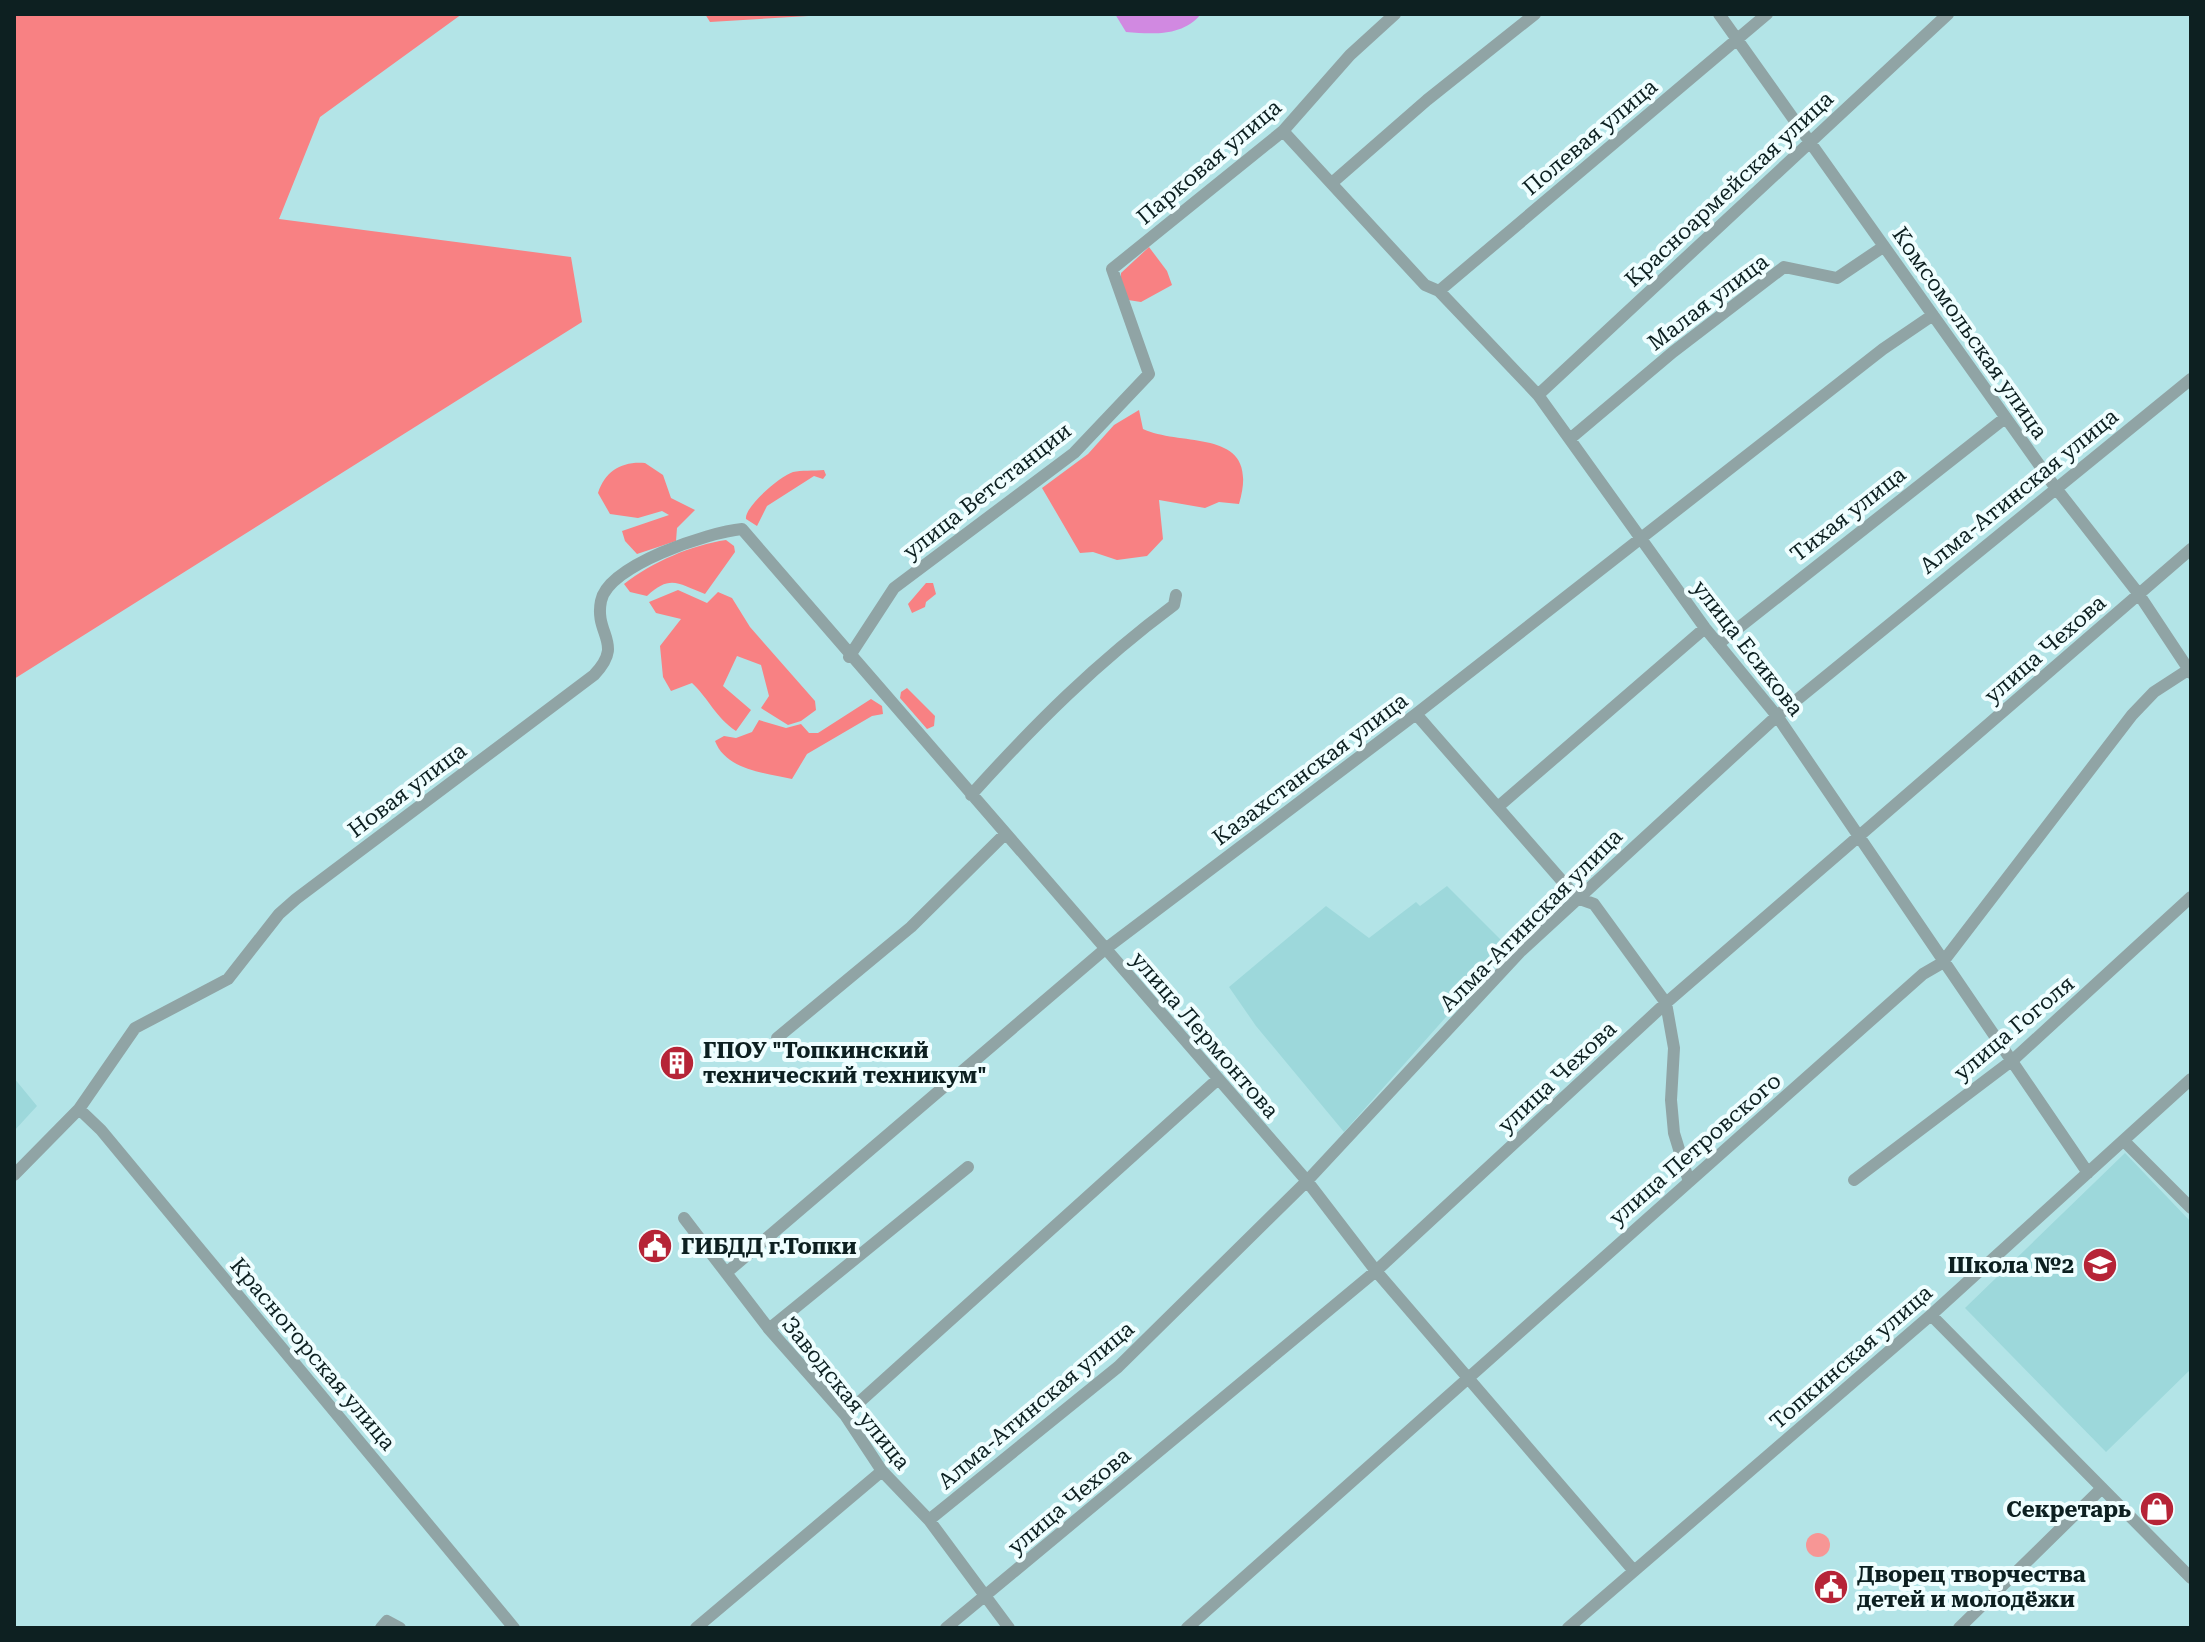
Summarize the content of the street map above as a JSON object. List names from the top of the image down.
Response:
{
  "streets": {
    "street": [
      "Полевая улица",
      "Парковая улица",
      "Красноармейская улица",
      "Малая улица",
      "Комсомольская улица",
      "улица Ветстанции",
      "Алма-Атинская улица",
      "Тихая улица",
      "улица Есикова",
      "улица Чехова",
      "Казахстанская улица",
      "Новая улица",
      "улица Гоголя",
      "улица Лермонтова",
      "улица Петровского",
      "Красногорская улица",
      "Топкинская улица",
      "Заводская улица"
    ]
  },
  "crossings": [
    ["Полевая улица", "Комсомольская улица"],
    ["Полевая улица", "улица Есикова"],
    ["Парковая улица", "улица Ветстанции"],
    ["Парковая улица", "улица Есикова"],
    ["Красноармейская улица", "Комсомольская улица"],
    ["Красноармейская улица", "улица Есикова"],
    ["Малая улица", "Комсомольская улица"],
    ["Малая улица", "улица Есикова"],
    ["Комсомольская улица", "Алма-Атинская улица"],
    ["Комсомольская улица", "Тихая улица"],
    ["Комсомольская улица", "улица Чехова"],
    ["Комсомольская улица", "Казахстанская улица"],
    ["Комсомольская улица", "улица Петровского"],
    ["улица Ветстанции", "улица Лермонтова"],
    ["Алма-Атинская улица", "улица Есикова"],
    ["Алма-Атинская улица", "улица Лермонтова"],
    ["Алма-Атинская улица", "Заводская улица"],
    ["Тихая улица", "улица Есикова"],
    ["улица Есикова", "улица Чехова"],
    ["улица Есикова", "Казахстанская улица"],
    ["улица Есикова", "улица Гоголя"],
    ["улица Есикова", "улица Петровского"],
    ["улица Есикова", "Топкинская улица"],
    ["улица Чехова", "улица Лермонтова"],
    ["улица Чехова", "Заводская улица"],
    ["Казахстанская улица", "улица Лермонтова"],
    ["Казахстанская улица", "Заводская улица"],
    ["Новая улица", "улица Лермонтова"],
    ["Новая улица", "Красногорская улица"],
    ["улица Лермонтова", "улица Петровского"],
    ["улица Лермонтова", "Топкинская улица"]
  ],
  "places": {
    "building": ["ГПОУ \"Топкинский технический техникум\""],
    "public building": ["ГИБДД г.Топки", "Дворец творчества детей и молодёжи"],
    "school or university": ["Школа №2"],
    "shop": ["Секретарь"]
  }
}
